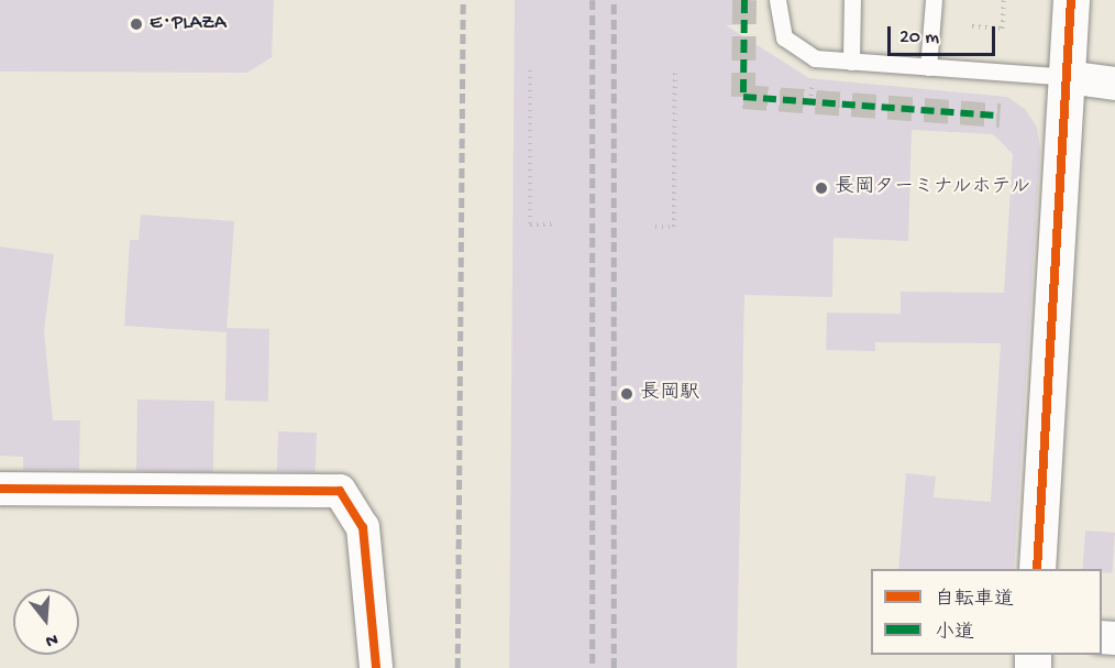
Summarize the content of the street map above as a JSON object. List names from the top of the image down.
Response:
{
  "places": ["E･PLAZA", "長岡ターミナルホテル", "長岡駅"],
  "legend": ["自転車道", "小道"],
  "scale_bar": "20 m",
  "north": "bottom"
}
